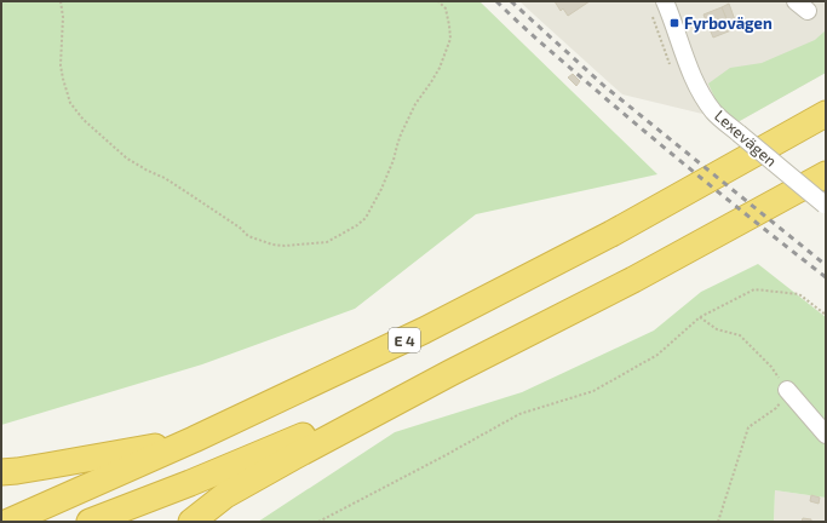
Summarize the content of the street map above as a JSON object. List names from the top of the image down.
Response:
{
  "streets": {
    "highway": ["E 4"],
    "street": ["Lexevägen"]
  },
  "places": {
    "transit": ["Fyrbovägen"]
  }
}
